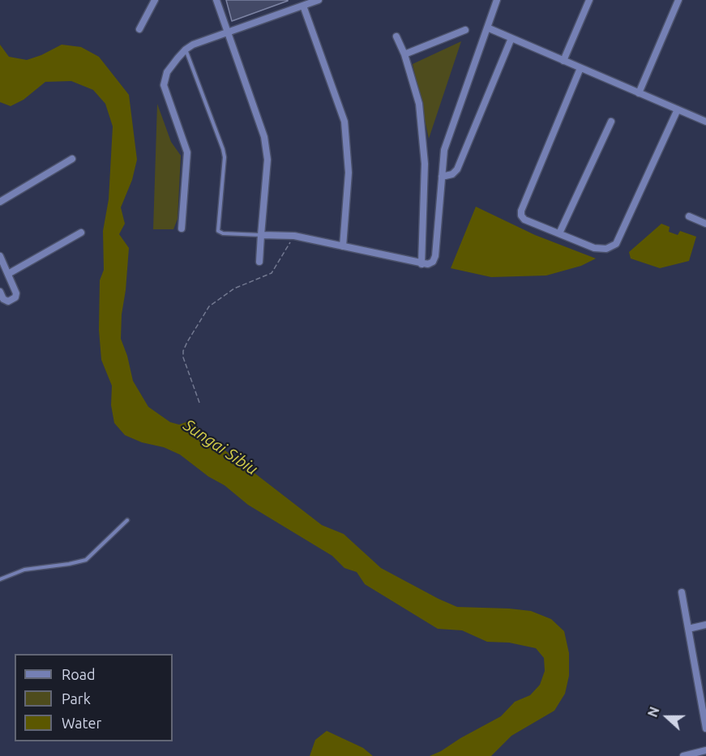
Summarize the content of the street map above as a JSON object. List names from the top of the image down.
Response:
{
  "water": ["Sungai Sibiu"],
  "legend": ["Road", "Park", "Water"],
  "north": "left"
}
